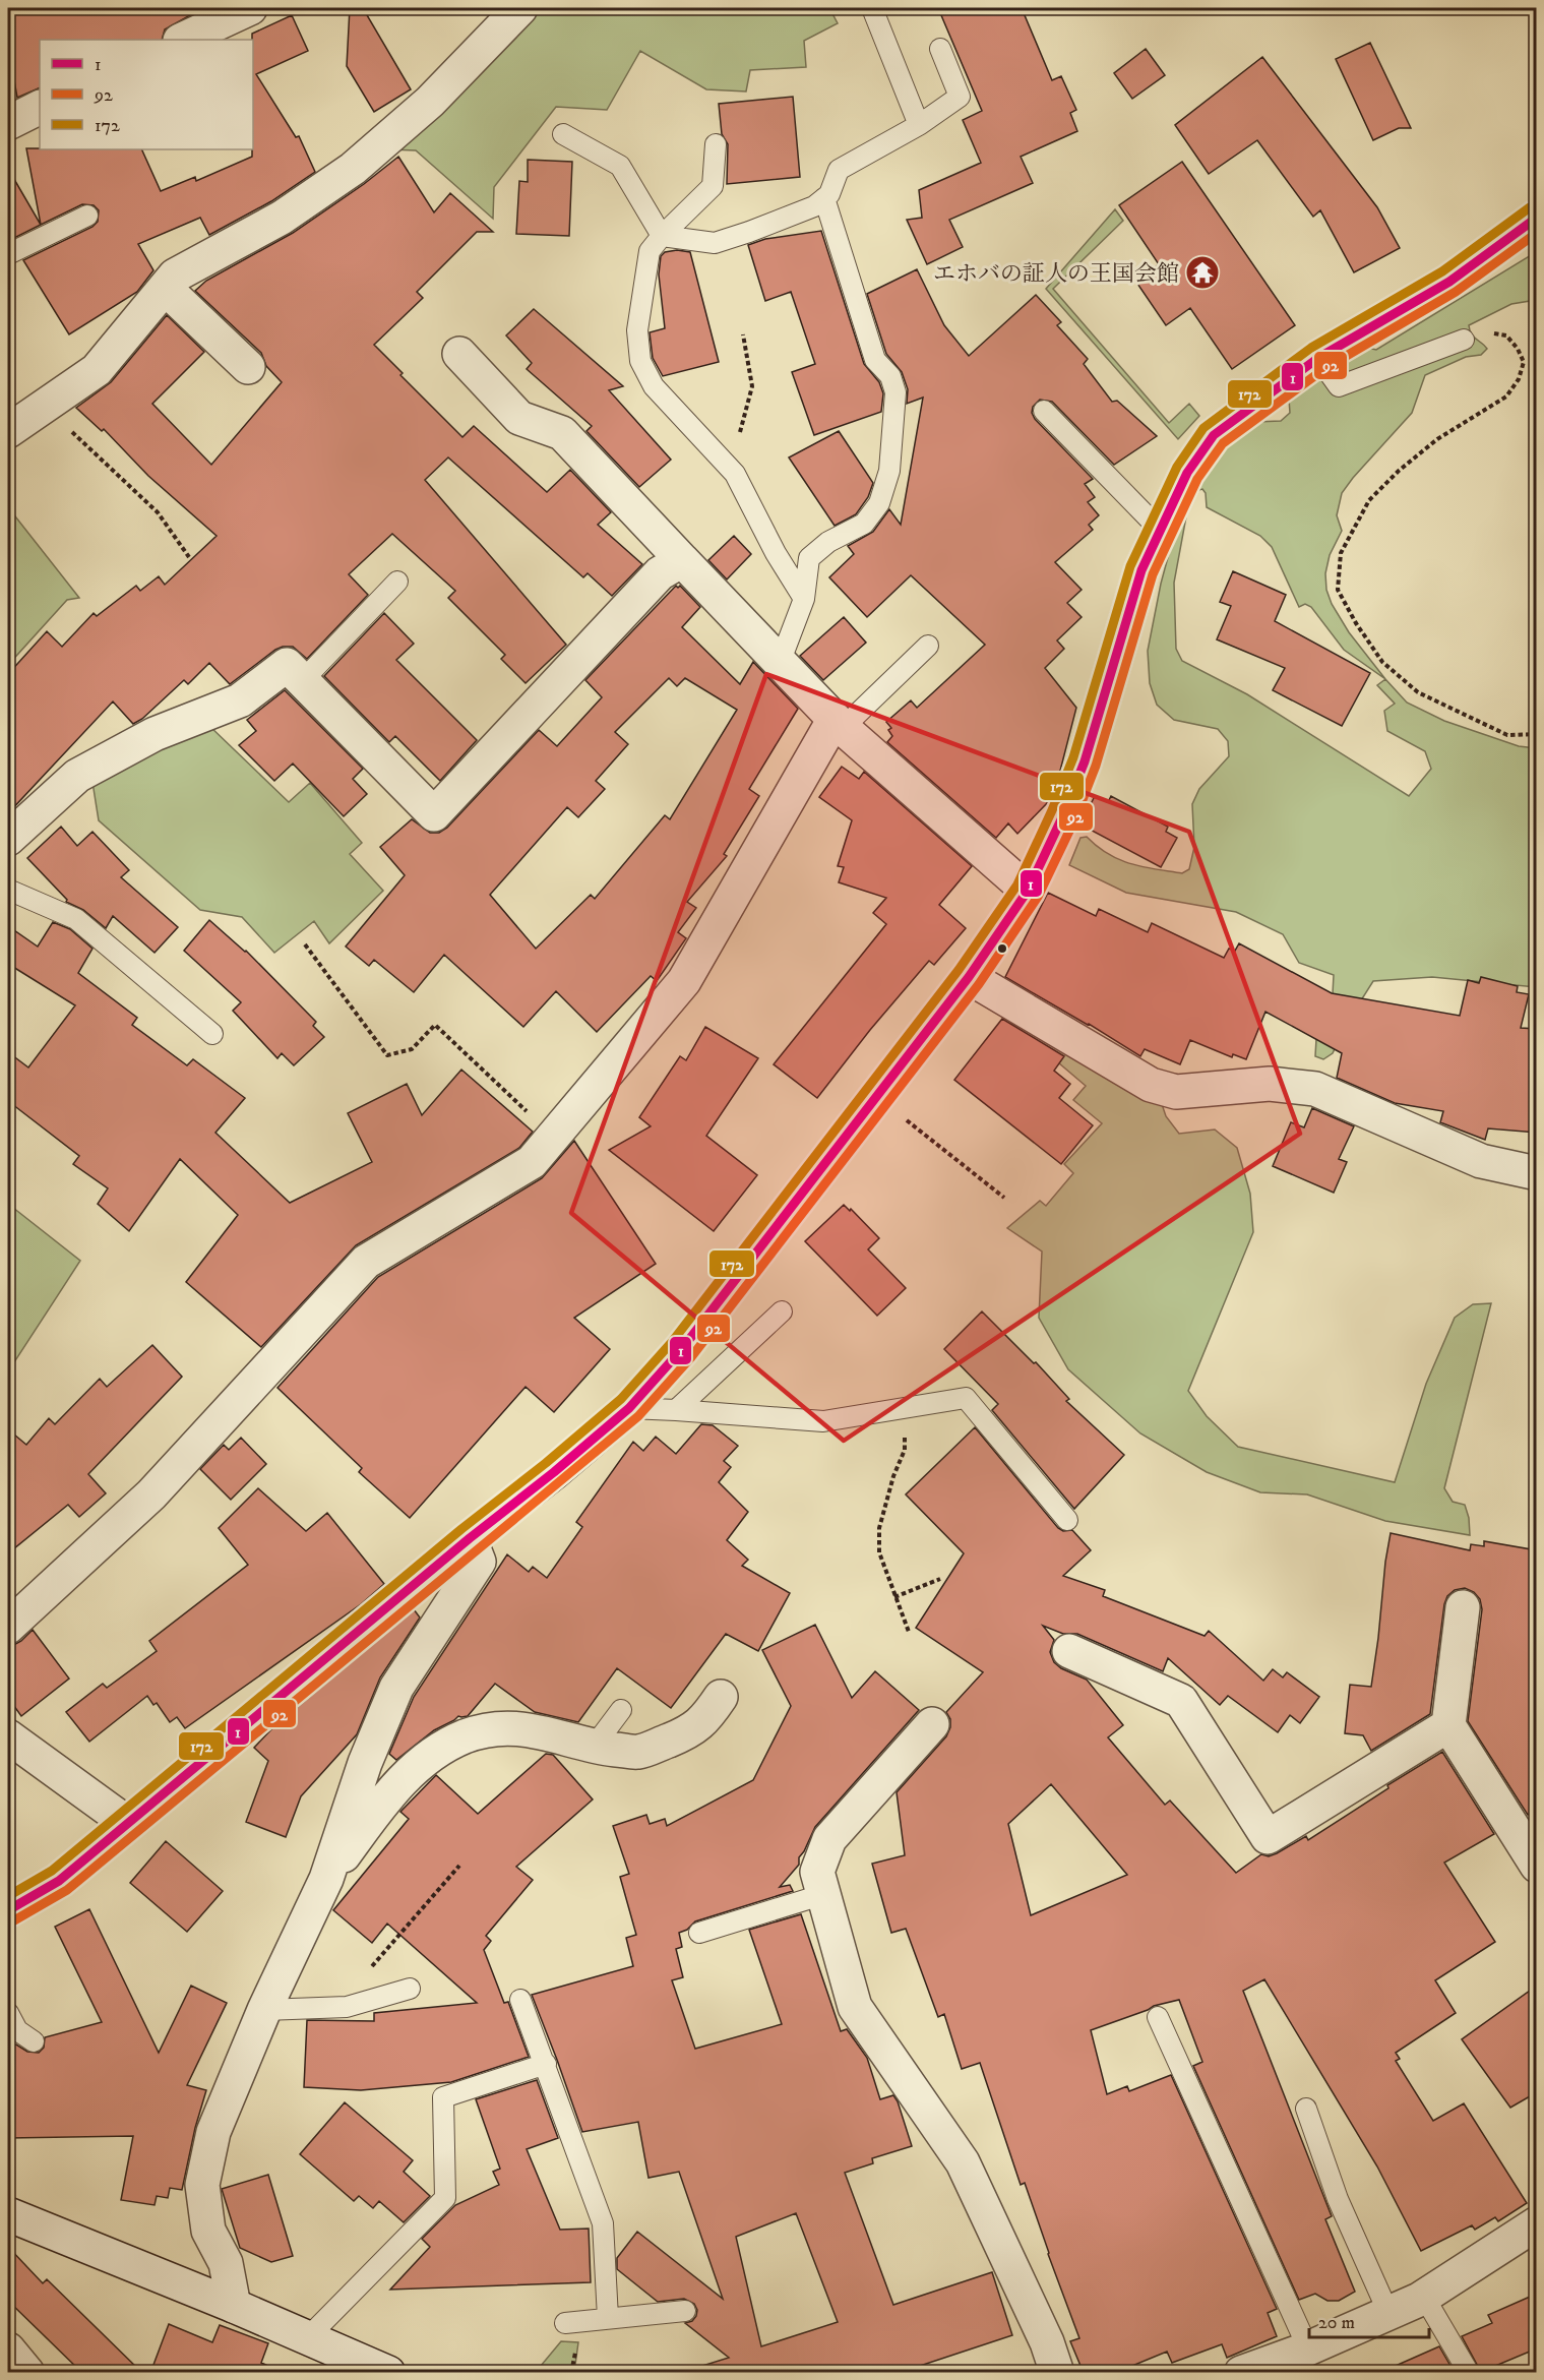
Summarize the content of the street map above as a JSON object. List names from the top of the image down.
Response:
{
  "places": {
    "temple": ["エホバの証人の王国会館"]
  },
  "lines": ["transit line 172", "transit line 1", "transit line 92"],
  "legend": ["1", "92", "172"],
  "scale_bar": "20 m"
}
